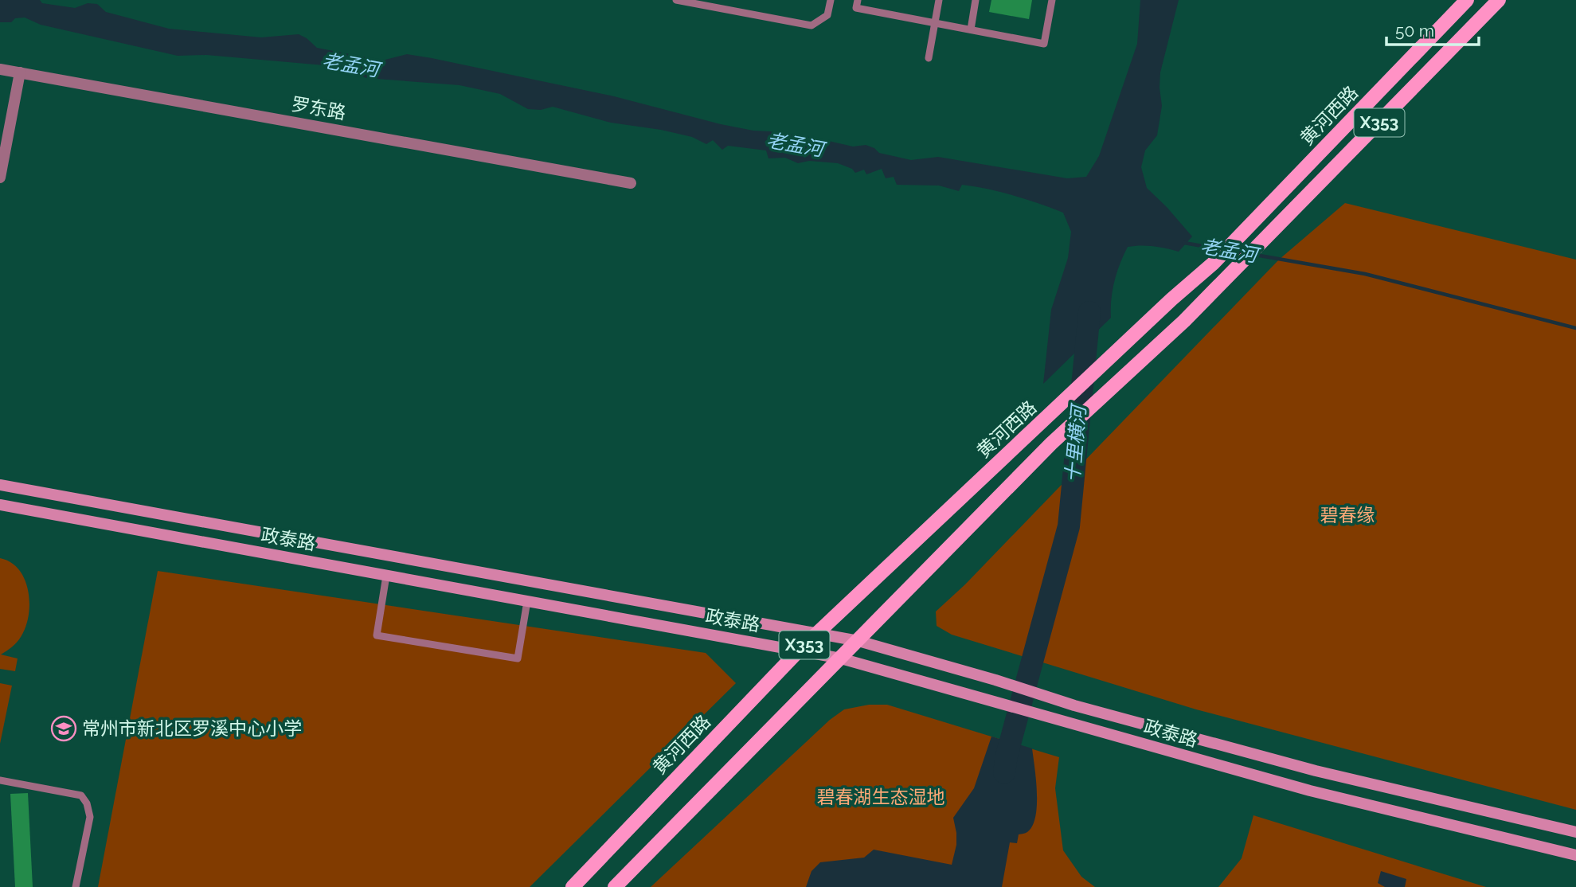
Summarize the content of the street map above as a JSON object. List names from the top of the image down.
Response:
{
  "streets": {
    "main road": ["黄河西路", "X353", "政泰路"],
    "street": ["罗东路"]
  },
  "crossings": [
    ["黄河西路", "政泰路"],
    ["X353", "政泰路"]
  ],
  "water": ["老孟河", "十里横河"],
  "parks": ["碧春缘", "碧春湖生态湿地"],
  "places": {
    "school or university": ["常州市新北区罗溪中心小学"]
  },
  "scale_bar": "50 m"
}
